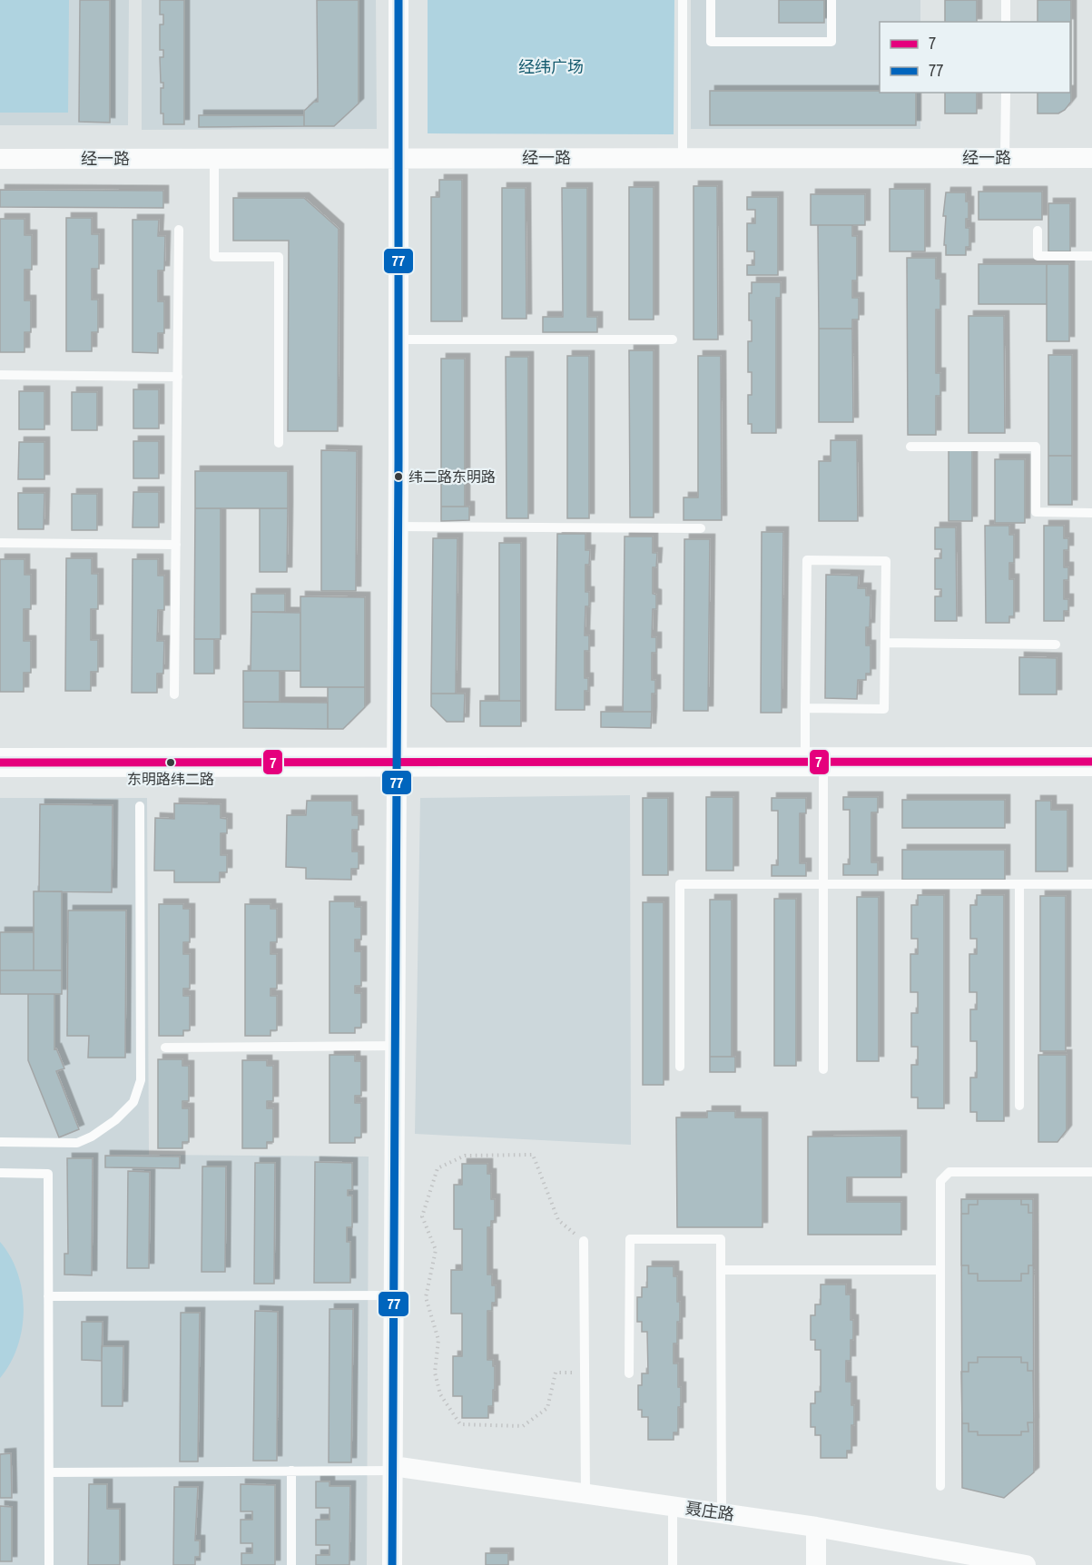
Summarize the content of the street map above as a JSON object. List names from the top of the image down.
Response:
{
  "streets": {
    "street": ["经一路", "聂庄路"]
  },
  "parks": ["经纬广场"],
  "places": ["纬二路东明路", "东明路纬二路"],
  "lines": ["transit line 77", "transit line 7"],
  "legend": ["7", "77"]
}
